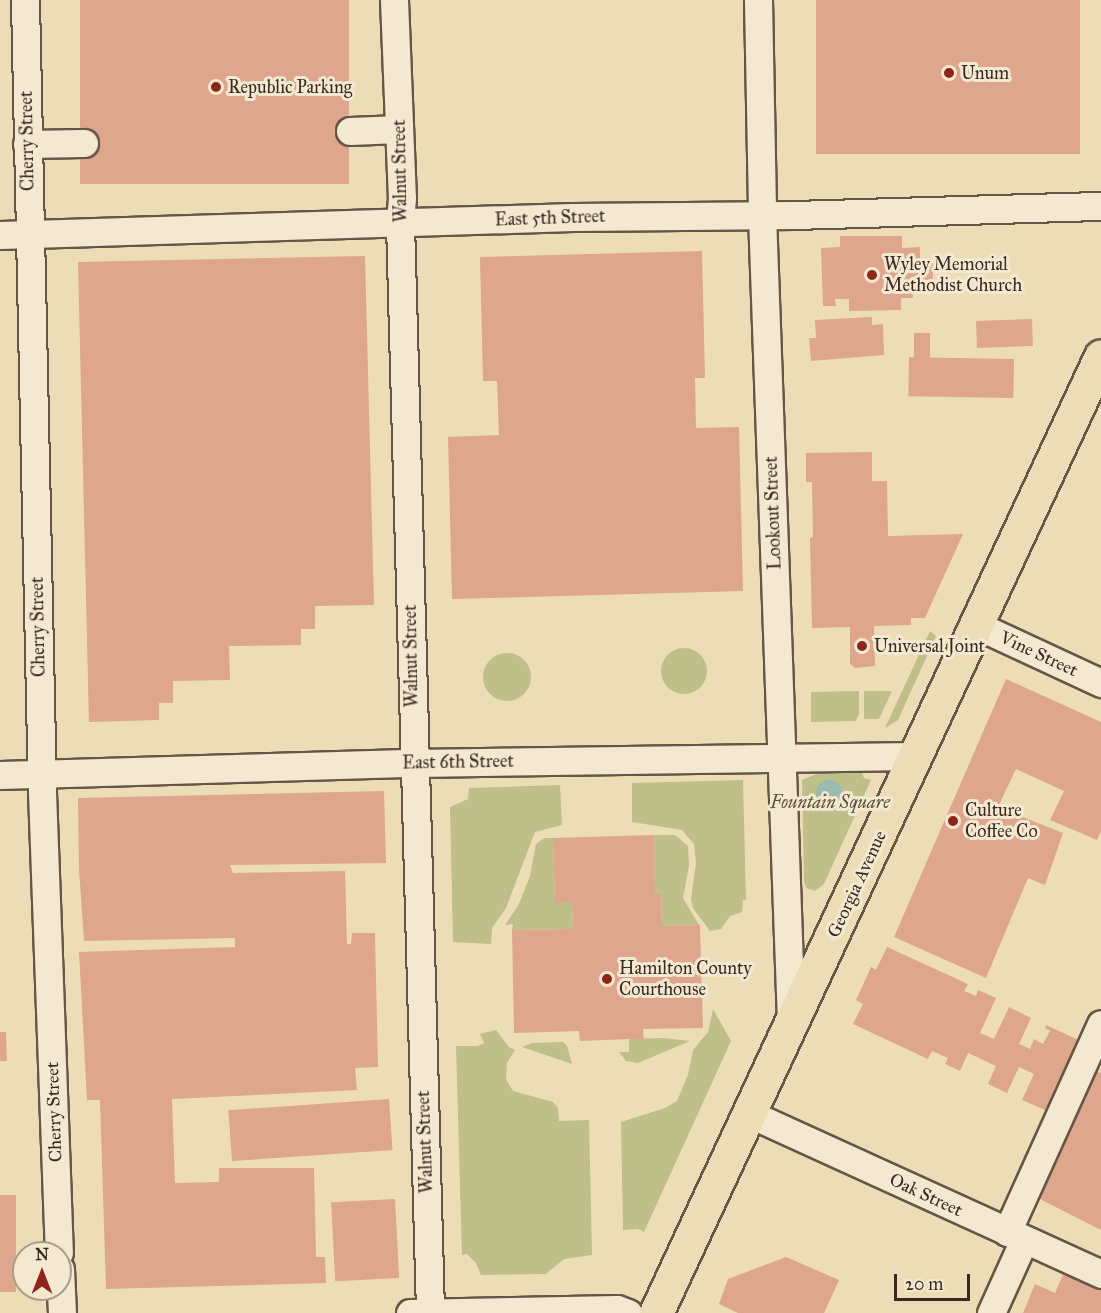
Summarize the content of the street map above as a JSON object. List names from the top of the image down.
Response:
{
  "streets": {
    "main road": ["Georgia Avenue"],
    "street": [
      "Cherry Street",
      "Walnut Street",
      "East 5th Street",
      "Lookout Street",
      "Vine Street",
      "East 6th Street",
      "Oak Street"
    ]
  },
  "crossings": [
    ["Cherry Street", "East 5th Street"],
    ["Cherry Street", "East 6th Street"],
    ["Walnut Street", "East 5th Street"],
    ["Walnut Street", "East 6th Street"],
    ["East 5th Street", "Lookout Street"],
    ["Lookout Street", "East 6th Street"],
    ["Lookout Street", "Georgia Avenue"],
    ["Vine Street", "Georgia Avenue"],
    ["East 6th Street", "Georgia Avenue"],
    ["Georgia Avenue", "Oak Street"]
  ],
  "parks": ["Fountain Square"],
  "places": [
    "Unum",
    "Republic Parking",
    "Wyley Memorial Methodist Church",
    "Universal Joint",
    "Culture Coffee Co",
    "Hamilton County Courthouse"
  ],
  "scale_bar": "20 m",
  "north": "top"
}
